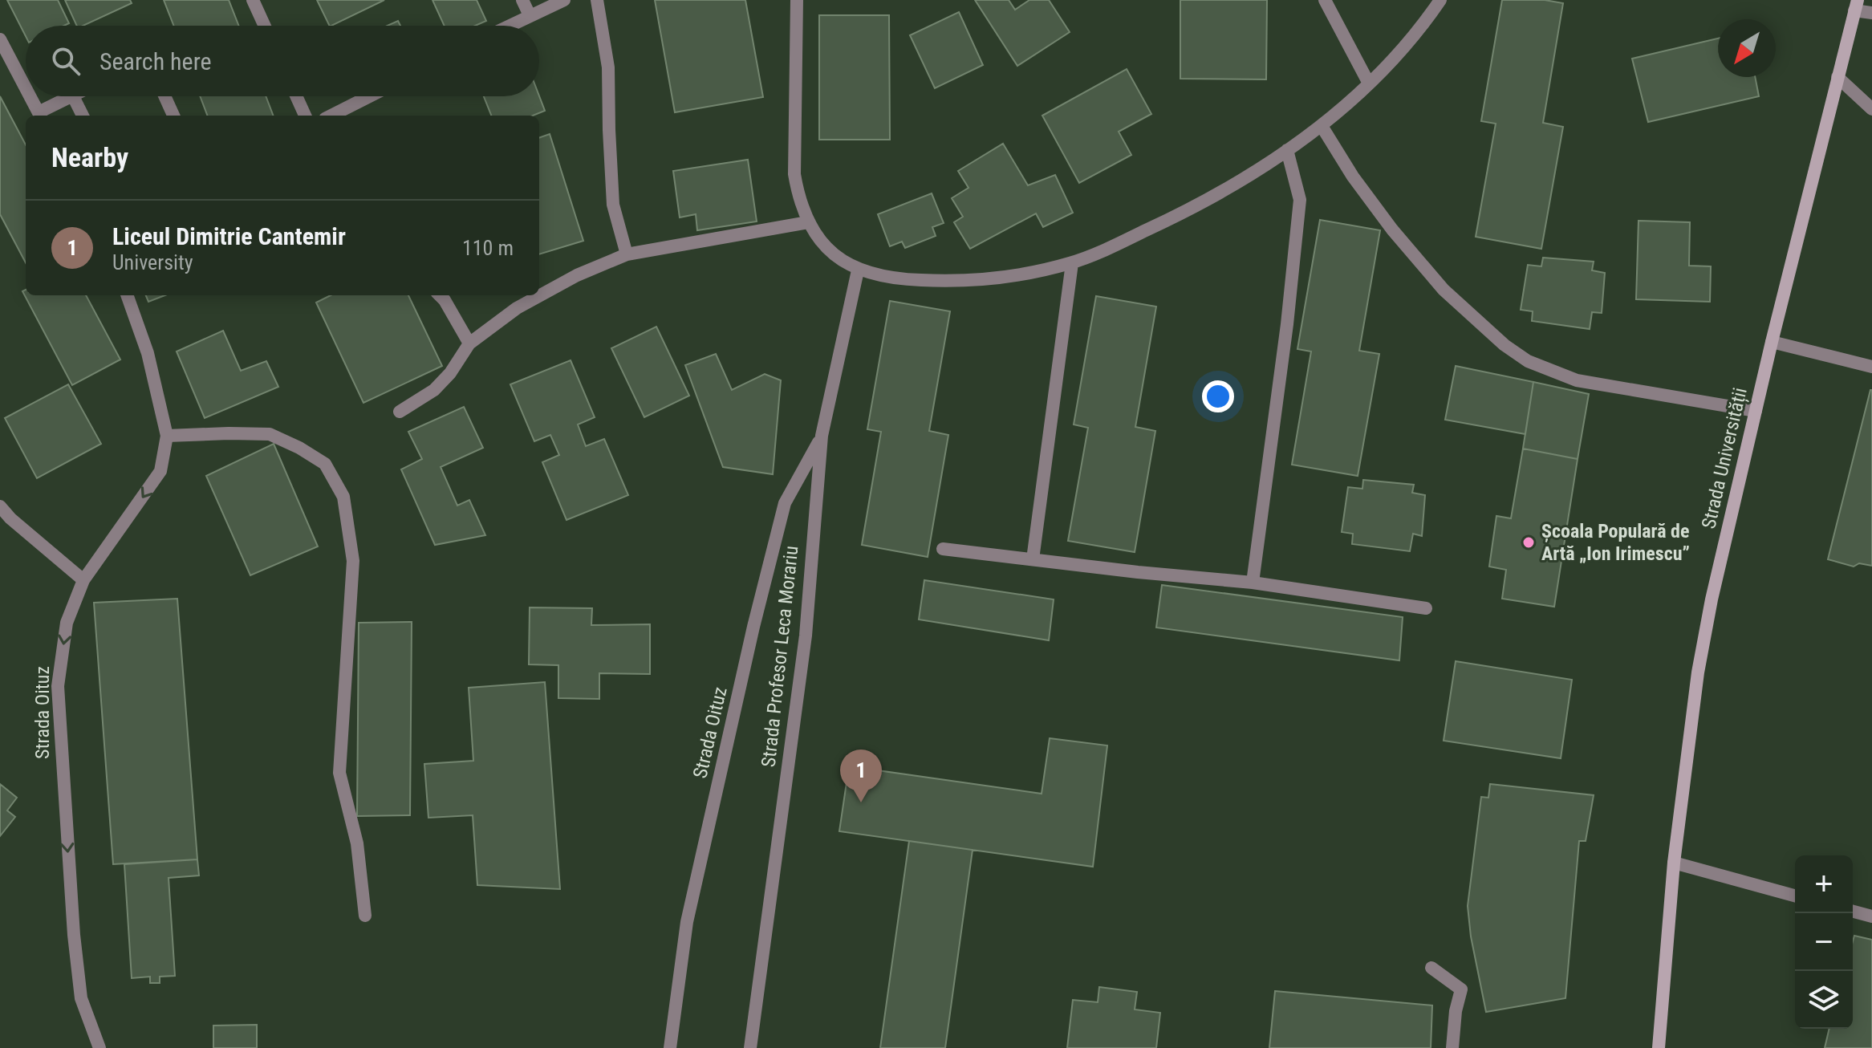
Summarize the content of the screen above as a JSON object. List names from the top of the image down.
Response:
{
  "streets": {
    "street": ["Strada Universității", "Strada Profesor Leca Morariu", "Strada Oituz"]
  },
  "crossings": [
    ["Strada Profesor Leca Morariu", "Strada Oituz"]
  ],
  "one_way": ["Strada Oituz"],
  "places": ["Școala Populară de Artă „Ion Irimescu”"],
  "north": "bottom left",
  "page": {
    "search": "Search here",
    "heading": "Nearby",
    "list": [
      {
        "mark": "1",
        "name": "Liceul Dimitrie Cantemir",
        "note": "University",
        "value": "110 m"
      }
    ],
    "pins": "1",
    "map_buttons": ["+", "−"]
  }
}
